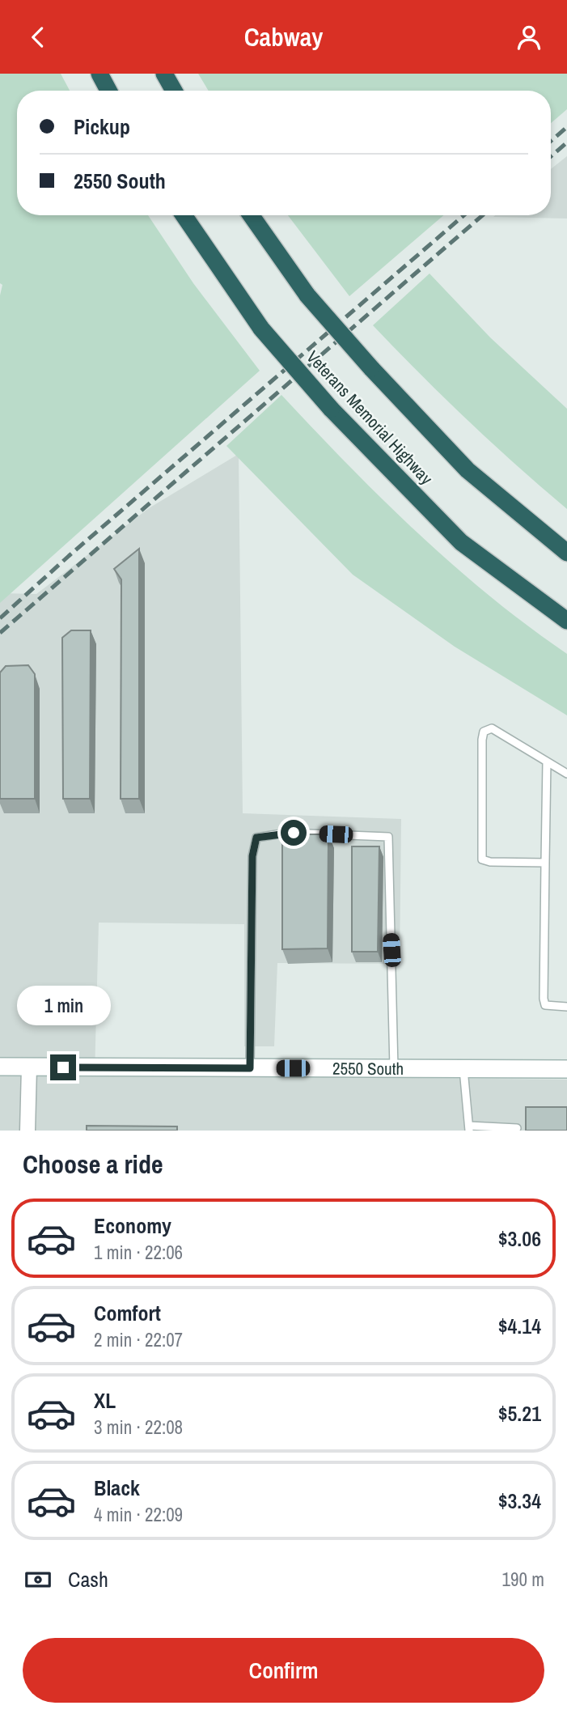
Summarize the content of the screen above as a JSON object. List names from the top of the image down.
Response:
{
  "streets": {
    "highway": ["Veterans Memorial Highway"],
    "main road": ["2550 South"]
  },
  "page": {
    "header": "Cabway",
    "banner": ["Pickup", "2550 South"],
    "bubble": "1 min",
    "heading": "Choose a ride",
    "list": [
      {
        "name": "Economy",
        "note": "1 min · 22:06",
        "value": "$3.06"
      },
      {
        "name": "Comfort",
        "note": "2 min · 22:07",
        "value": "$4.14"
      },
      {
        "name": "XL",
        "note": "3 min · 22:08",
        "value": "$5.21"
      },
      {
        "name": "Black",
        "note": "4 min · 22:09",
        "value": "$3.34"
      }
    ],
    "pay": ["Cash", "190 m"],
    "buttons": "Confirm"
  }
}
